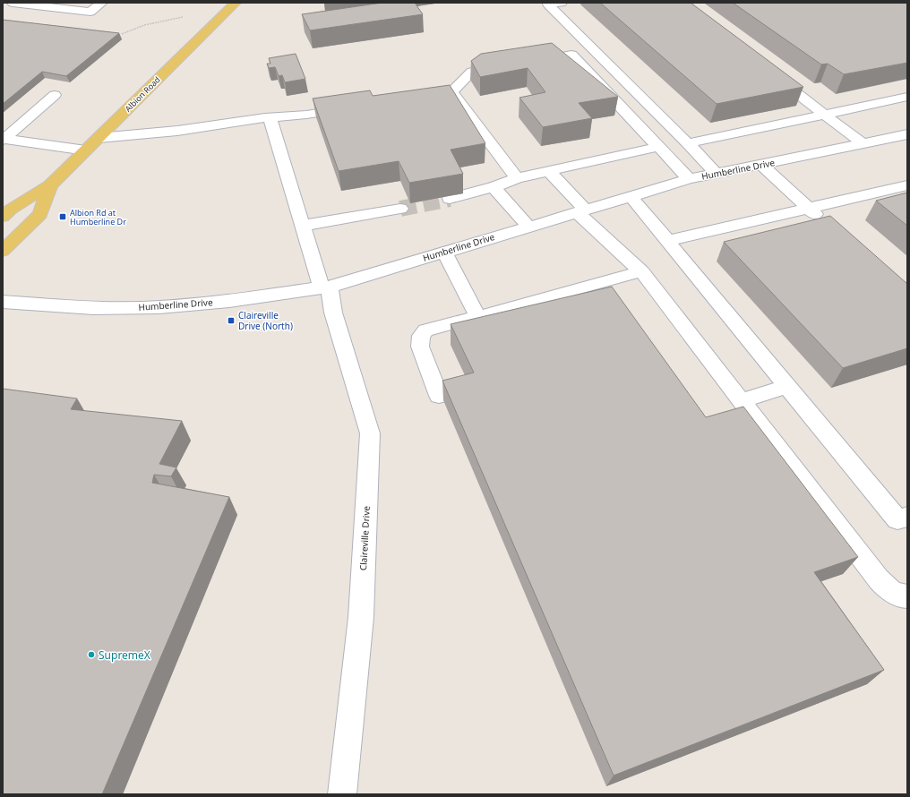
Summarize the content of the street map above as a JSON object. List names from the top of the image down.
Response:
{
  "streets": {
    "main road": ["Albion Road"],
    "street": ["Humberline Drive", "Claireville Drive"]
  },
  "crossings": [
    ["Humberline Drive", "Claireville Drive"]
  ],
  "places": {
    "transit": ["Albion Rd at Humberline Dr", "Claireville Drive (North)"],
    "other": ["SupremeX"]
  }
}
